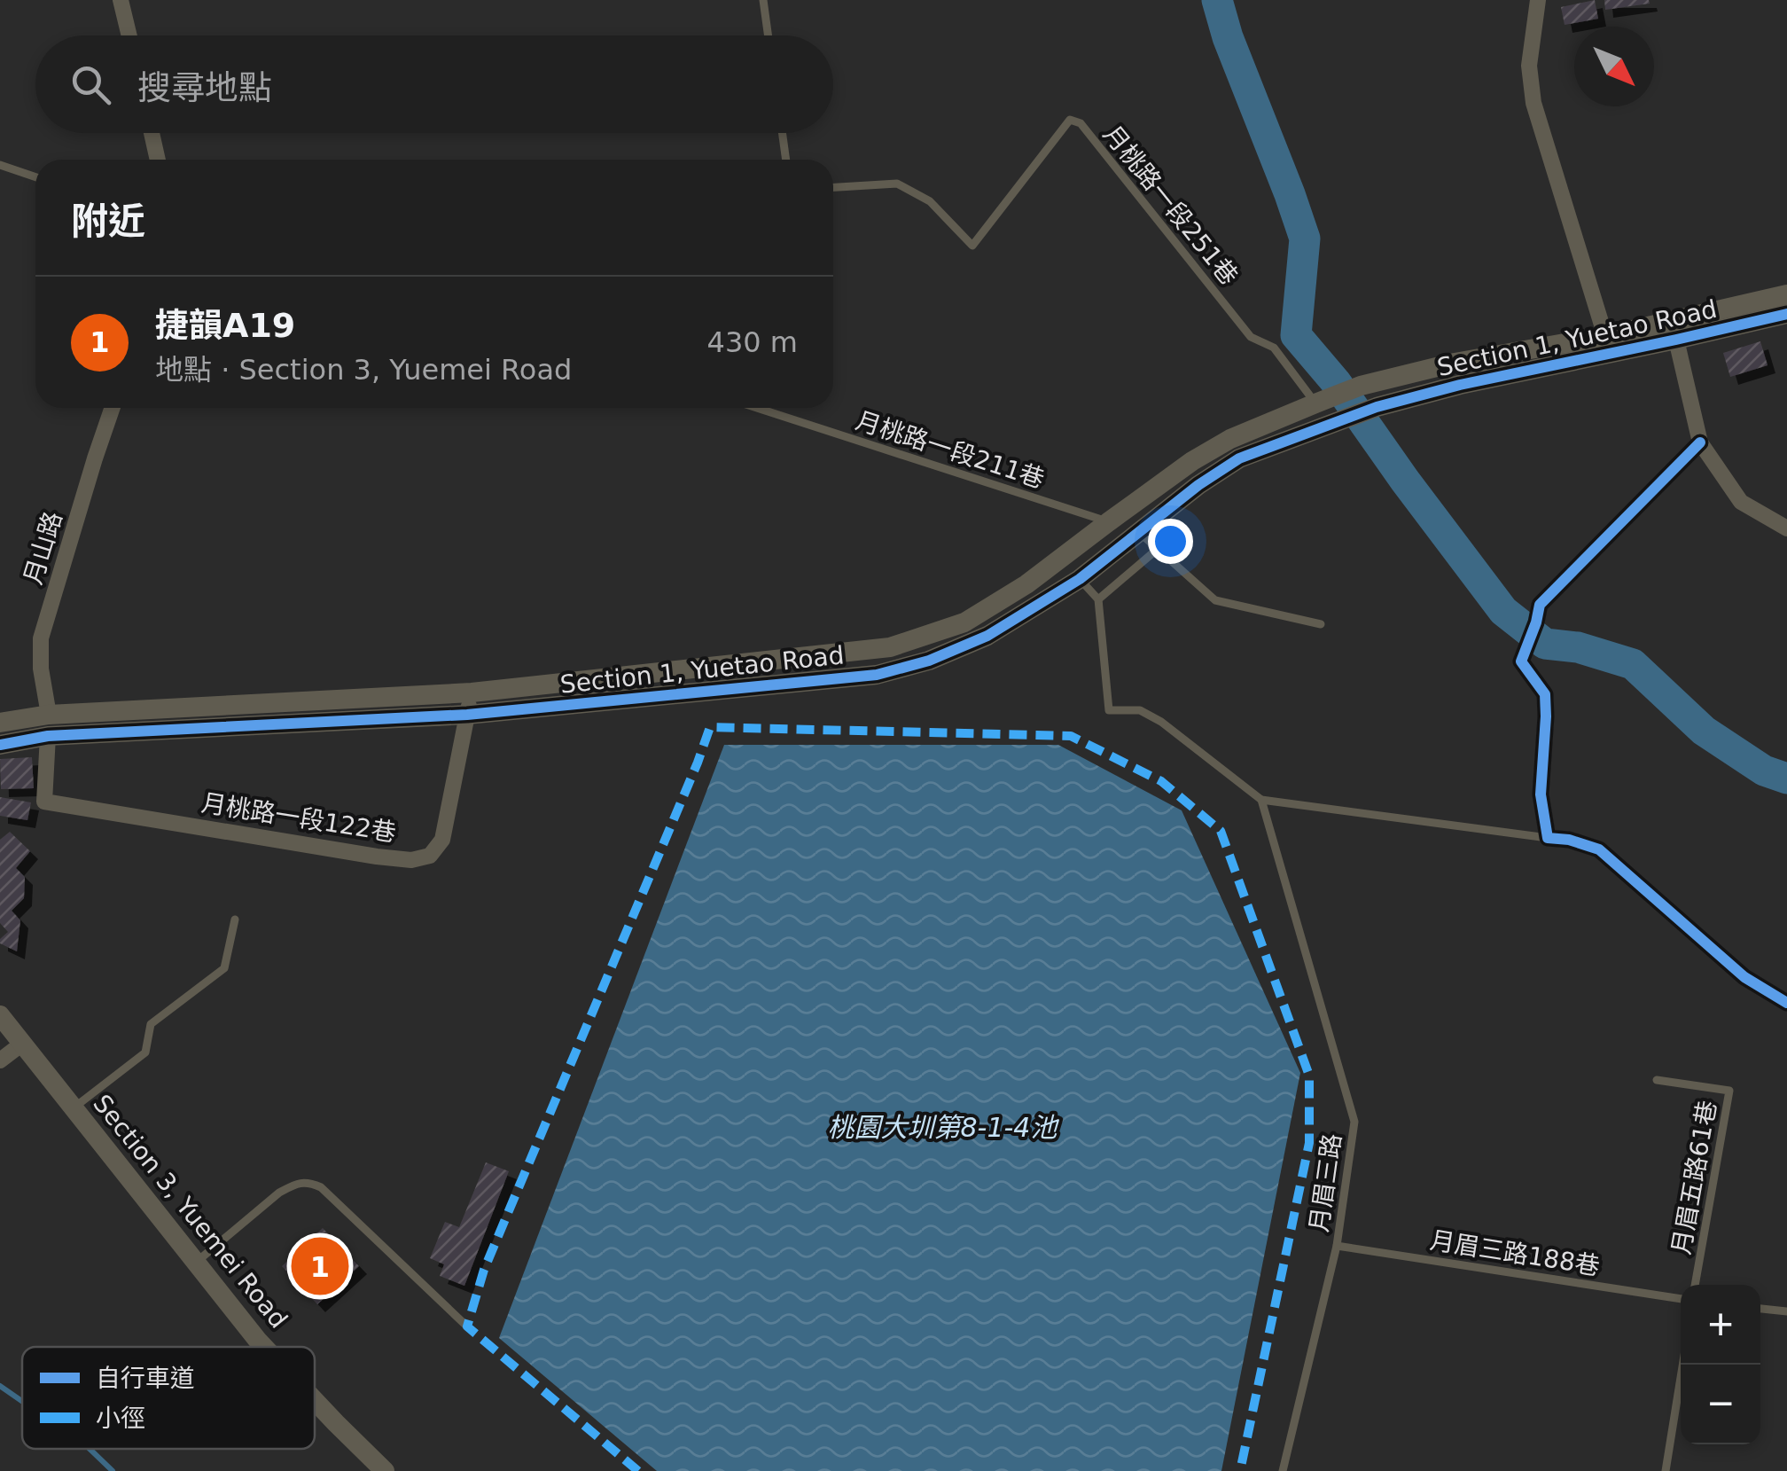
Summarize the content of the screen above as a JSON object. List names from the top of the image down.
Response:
{
  "streets": {
    "street": [
      "Section 1, Yuetao Road",
      "月山路",
      "月桃路一段122巷",
      "Section 3, Yuemei Road"
    ],
    "lane": [
      "月桃路一段251巷",
      "月桃路一段211巷",
      "月眉五路61巷",
      "月眉三路",
      "月眉三路188巷"
    ]
  },
  "crossings": [
    ["月桃路一段251巷", "Section 1, Yuetao Road"],
    ["Section 1, Yuetao Road", "月桃路一段211巷"],
    ["Section 1, Yuetao Road", "月山路"],
    ["Section 1, Yuetao Road", "月桃路一段122巷"],
    ["月眉三路", "月眉三路188巷"]
  ],
  "water": ["桃園大圳第8-1-4池"],
  "legend": ["自行車道", "小徑"],
  "north": "bottom right",
  "page": {
    "search": "搜尋地點",
    "heading": "附近",
    "list": [
      {
        "mark": "1",
        "name": "捷韻A19",
        "note": "地點 · Section 3, Yuemei Road",
        "value": "430 m"
      }
    ],
    "pins": "1",
    "map_buttons": ["+", "−"]
  }
}
